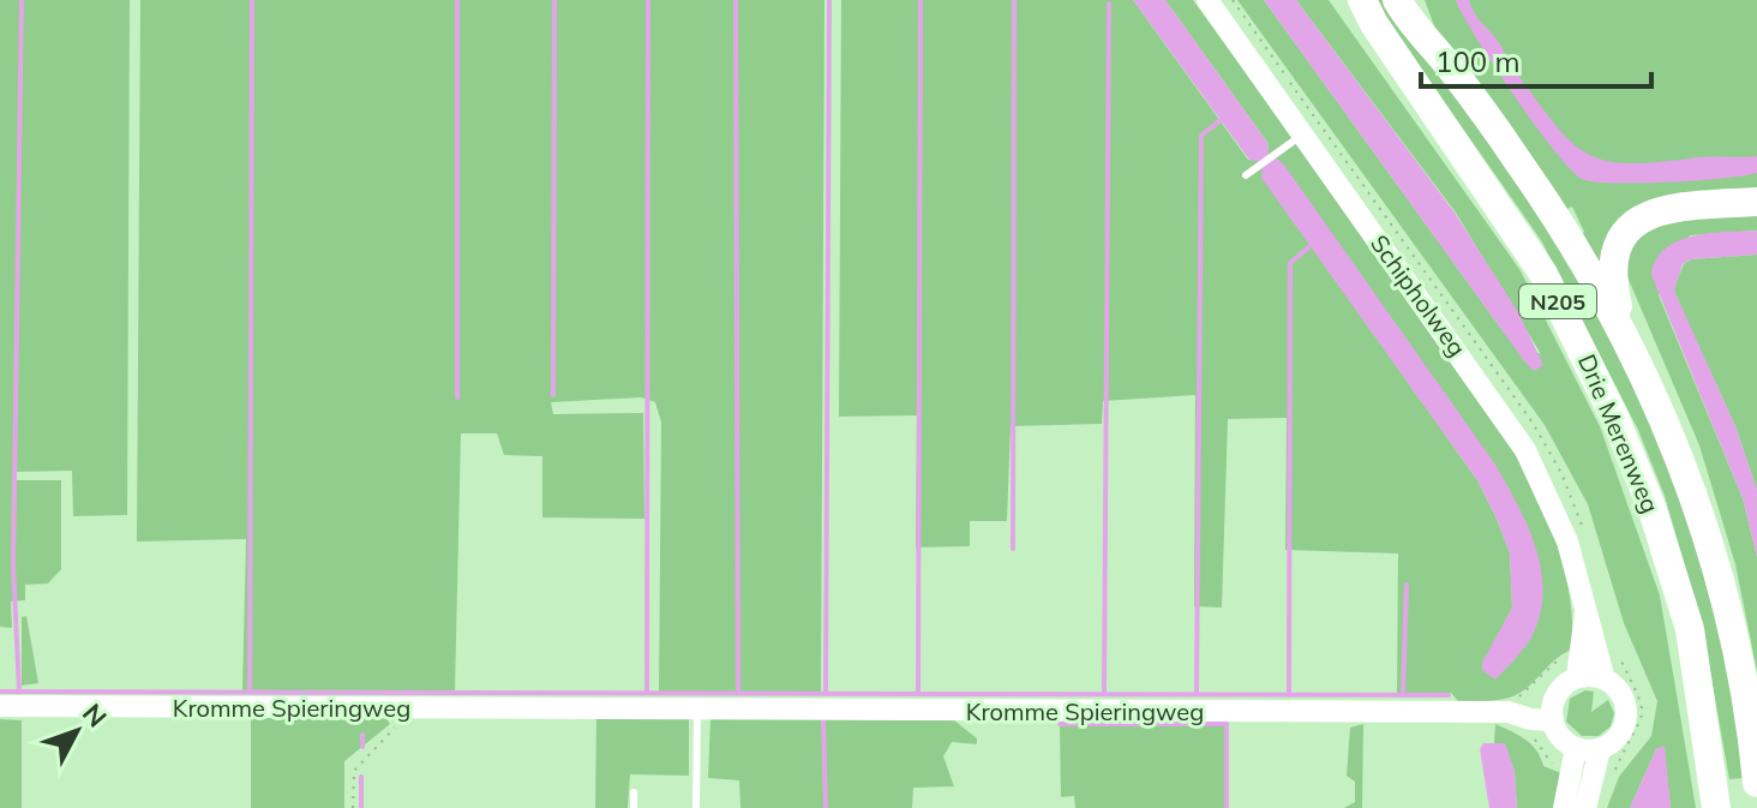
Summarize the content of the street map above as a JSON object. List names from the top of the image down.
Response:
{
  "streets": {
    "highway": ["N205", "Drie Merenweg"],
    "street": ["Schipholweg", "Kromme Spieringweg"]
  },
  "crossings": [
    ["Schipholweg", "Kromme Spieringweg"],
    ["N205", "Drie Merenweg"]
  ],
  "scale_bar": "100 m",
  "north": "top right"
}
